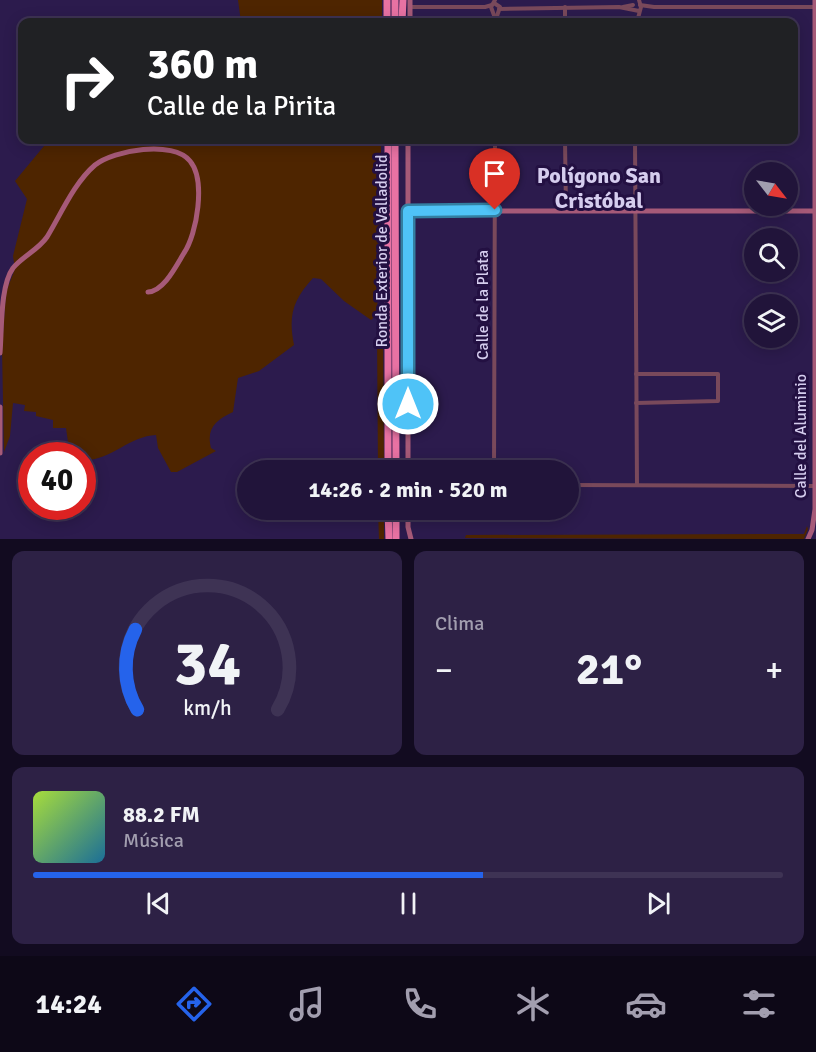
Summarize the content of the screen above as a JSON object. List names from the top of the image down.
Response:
{
  "streets": {
    "highway": ["Ronda Exterior de Valladolid"],
    "street": ["Calle de la Plata", "Calle del Aluminio"]
  },
  "districts": ["Polígono San Cristóbal"],
  "north": "bottom right",
  "page": {
    "turn": ["360 m", "Calle de la Pirita"],
    "limit": "40",
    "trip": "14:26 · 2 min · 520 m",
    "tile": "Clima",
    "heat": ["−", "21°", "+"],
    "song": ["88.2 FM", "Música"],
    "tabs": "14:24",
    "gauge": ["34", "km/h"]
  }
}
